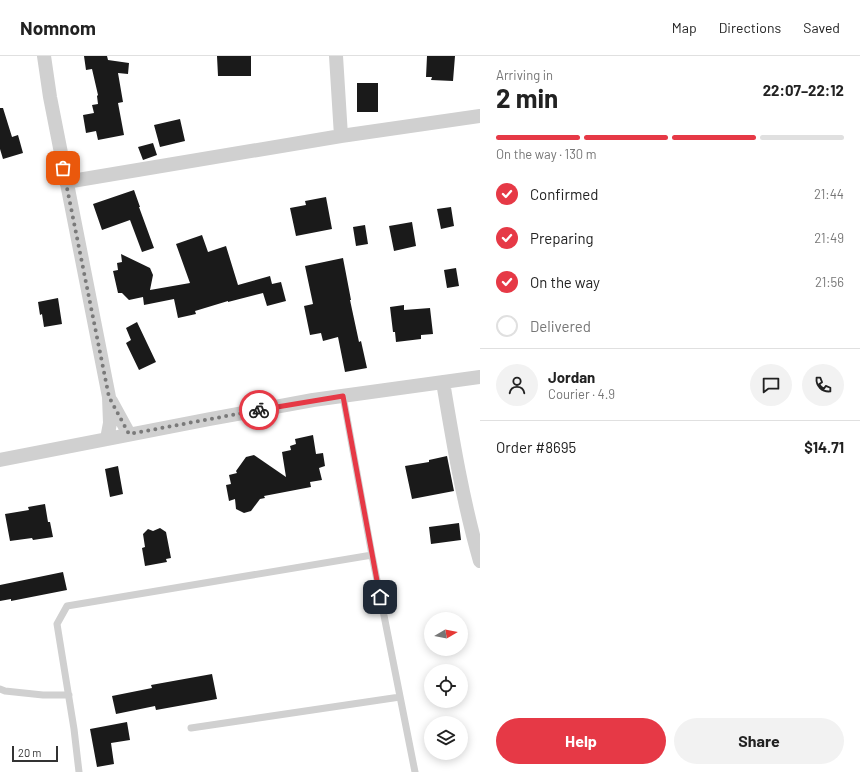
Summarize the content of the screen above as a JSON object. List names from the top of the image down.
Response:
{
  "scale_bar": "20 m",
  "north": "right",
  "page": {
    "header": "Nomnom",
    "nav": ["Map", "Directions", "Saved"],
    "heading": ["2 min", "Arriving in", "22:07–22:12"],
    "panel": [
      "Jordan",
      "Courier · 4.9",
      "Order #8695",
      "$14.71"
    ],
    "bar": "On the way · 130 m",
    "list": [
      ["Confirmed", "21:44"],
      ["Preparing", "21:49"],
      ["On the way", "21:56"],
      "Delivered"
    ],
    "buttons": ["Help", "Share"],
    "scale": "20 m"
  }
}
